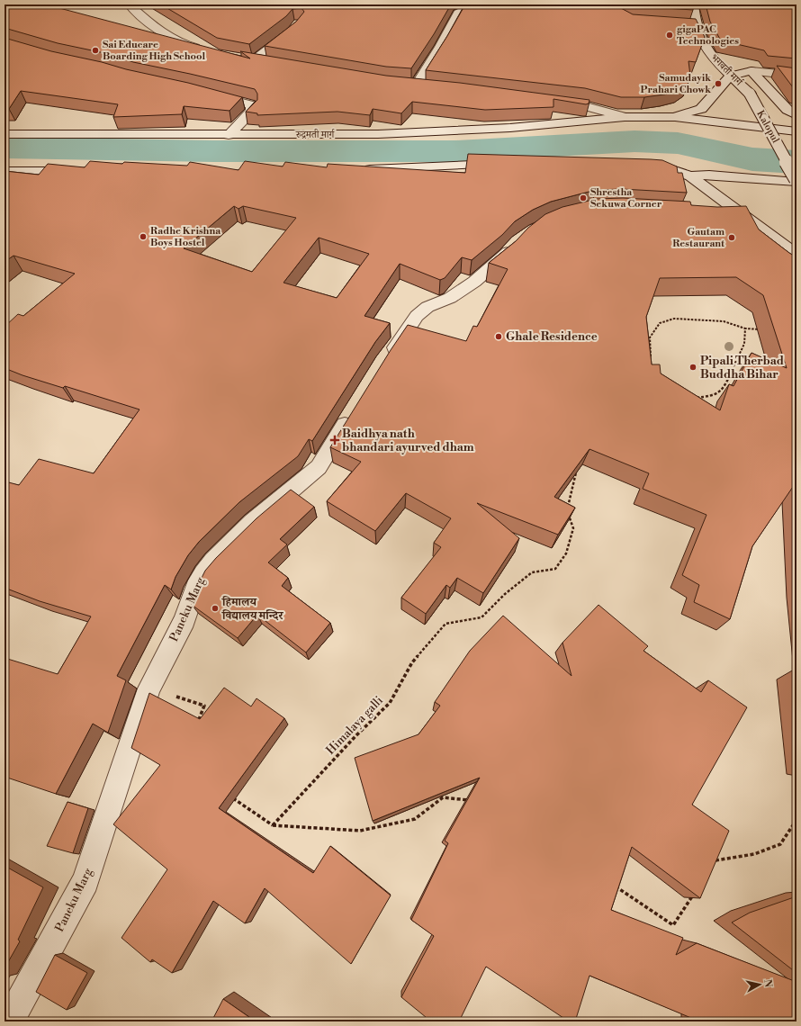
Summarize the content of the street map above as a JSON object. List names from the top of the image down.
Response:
{
  "streets": {
    "street": [
      "भगवती मार्ग",
      "Kalopul",
      "रुद्रमती मार्ग",
      "Paneku Marg"
    ],
    "path": ["Himalaya galli"]
  },
  "crossings": [
    ["भगवती मार्ग", "Kalopul"]
  ],
  "places": {
    "other": [
      "gigaPAC Technologies",
      "Sai Educare Boarding High School",
      "Samudayik Prahari Chowk",
      "Shrestha Sekuwa Corner",
      "Radhe Krishna Boys Hostel",
      "Gautam Restaurant",
      "Ghale Residence",
      "Pipali Therbad Buddha Bihar",
      "हिमालय विद्यालय मन्दिर"
    ],
    "health": ["Baidhya nath bhandari ayurved dham"]
  },
  "north": "right"
}
